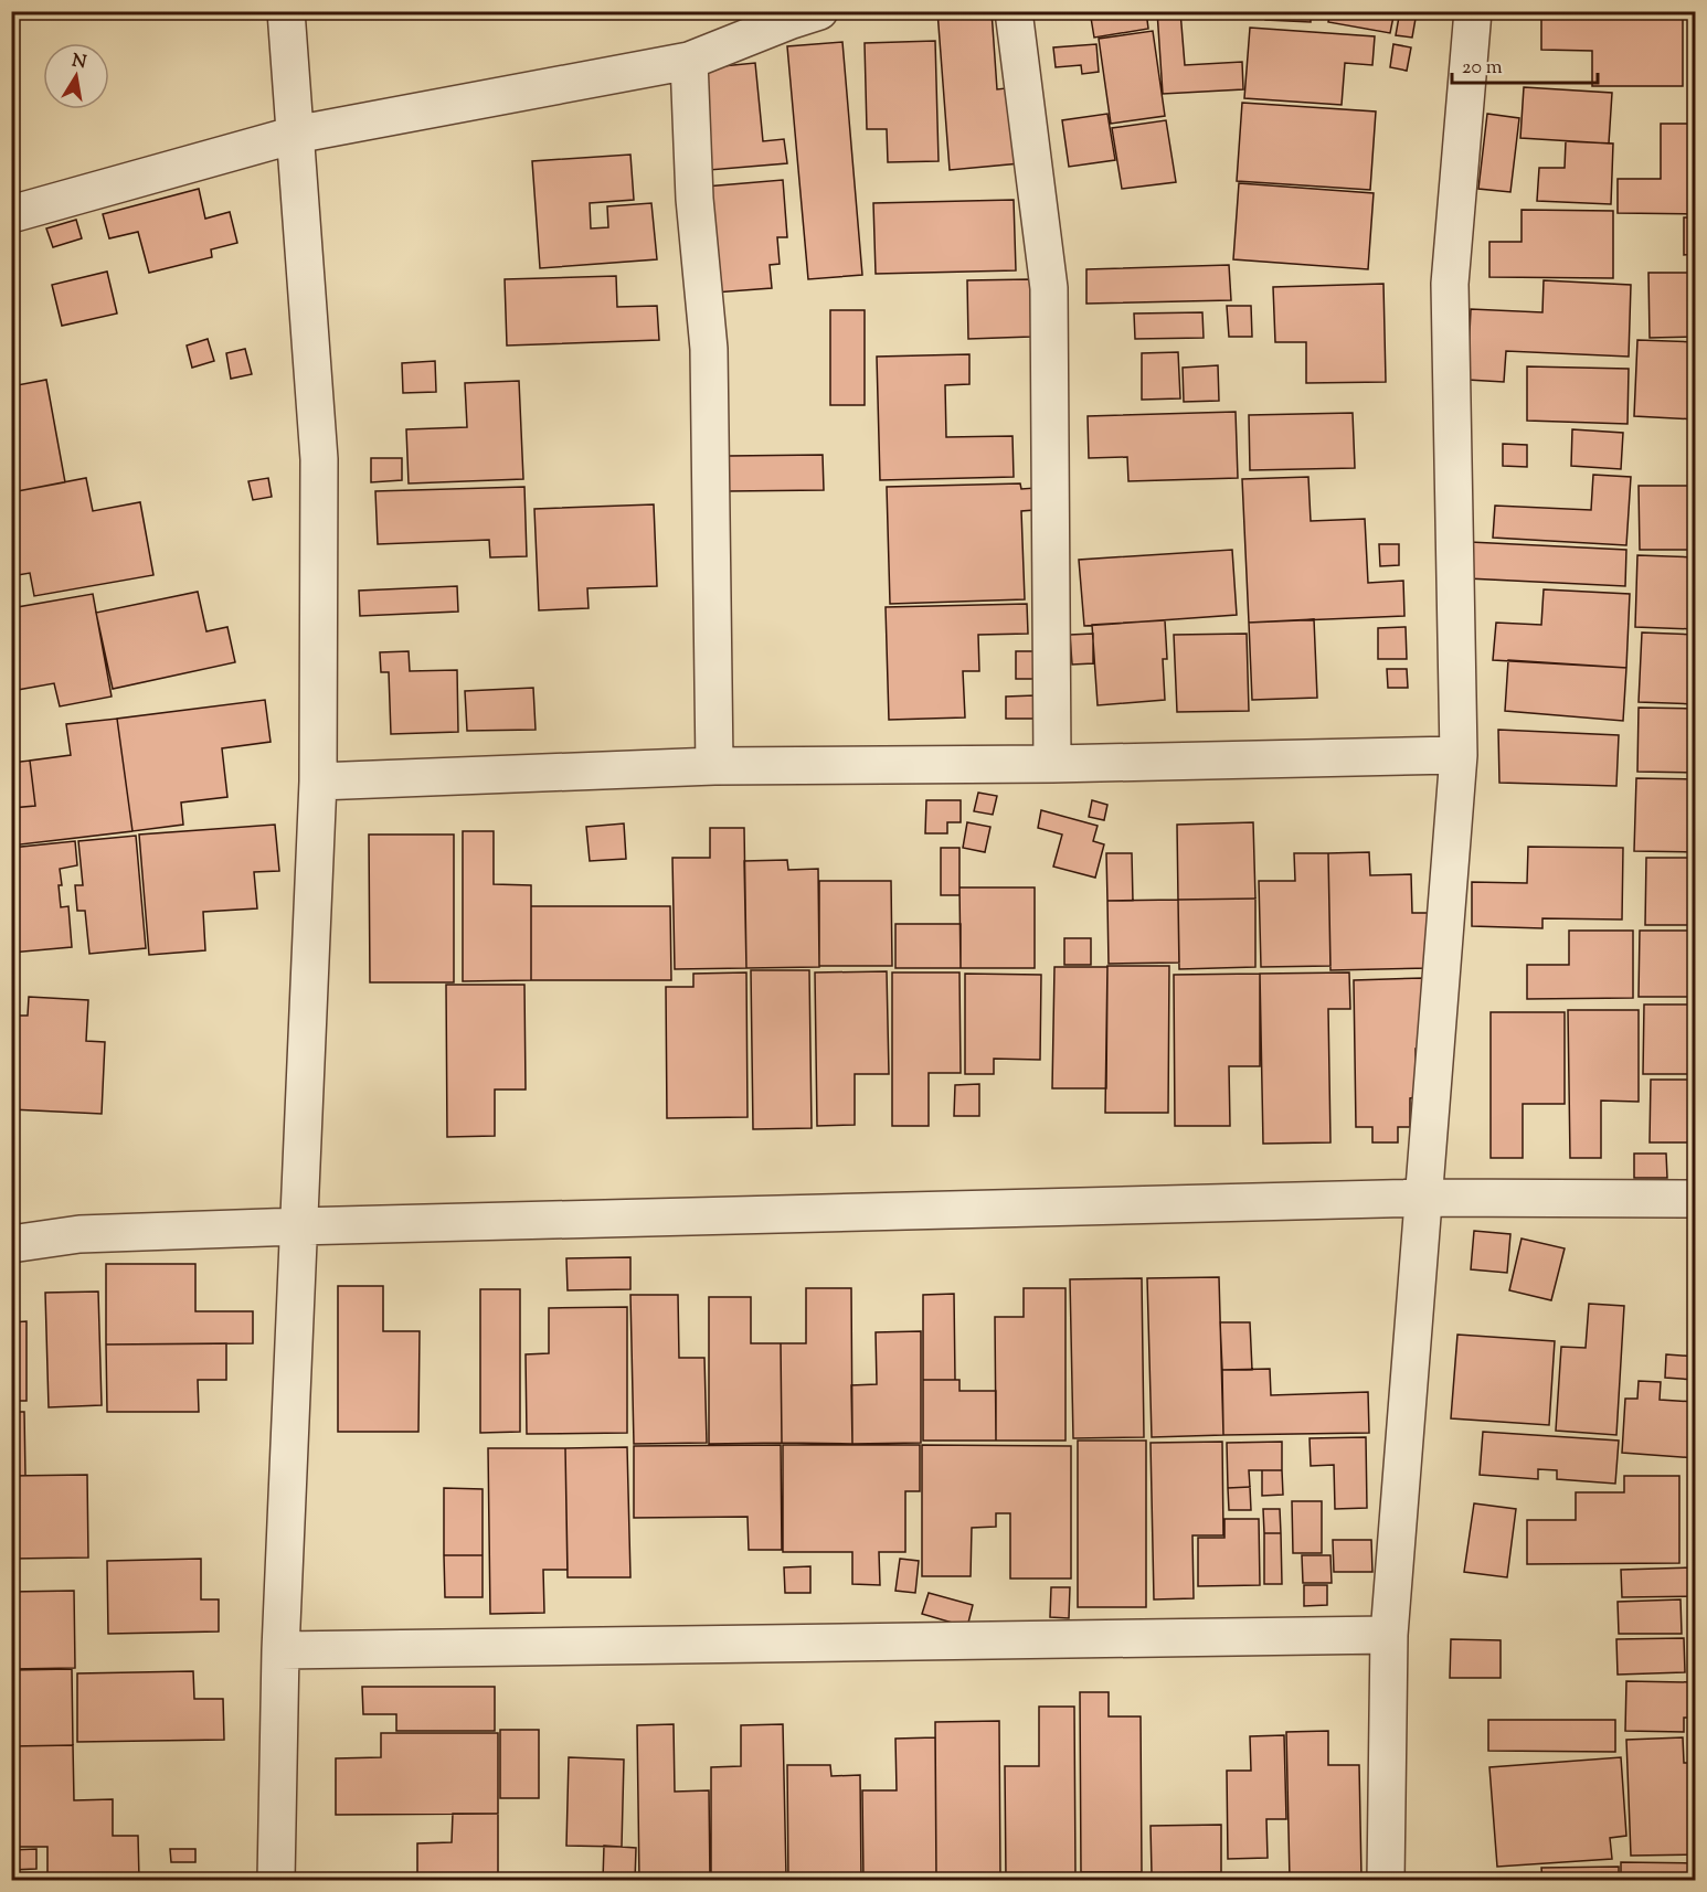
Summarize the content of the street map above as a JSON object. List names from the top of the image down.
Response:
{
  "scale_bar": "20 m",
  "north": "top"
}
